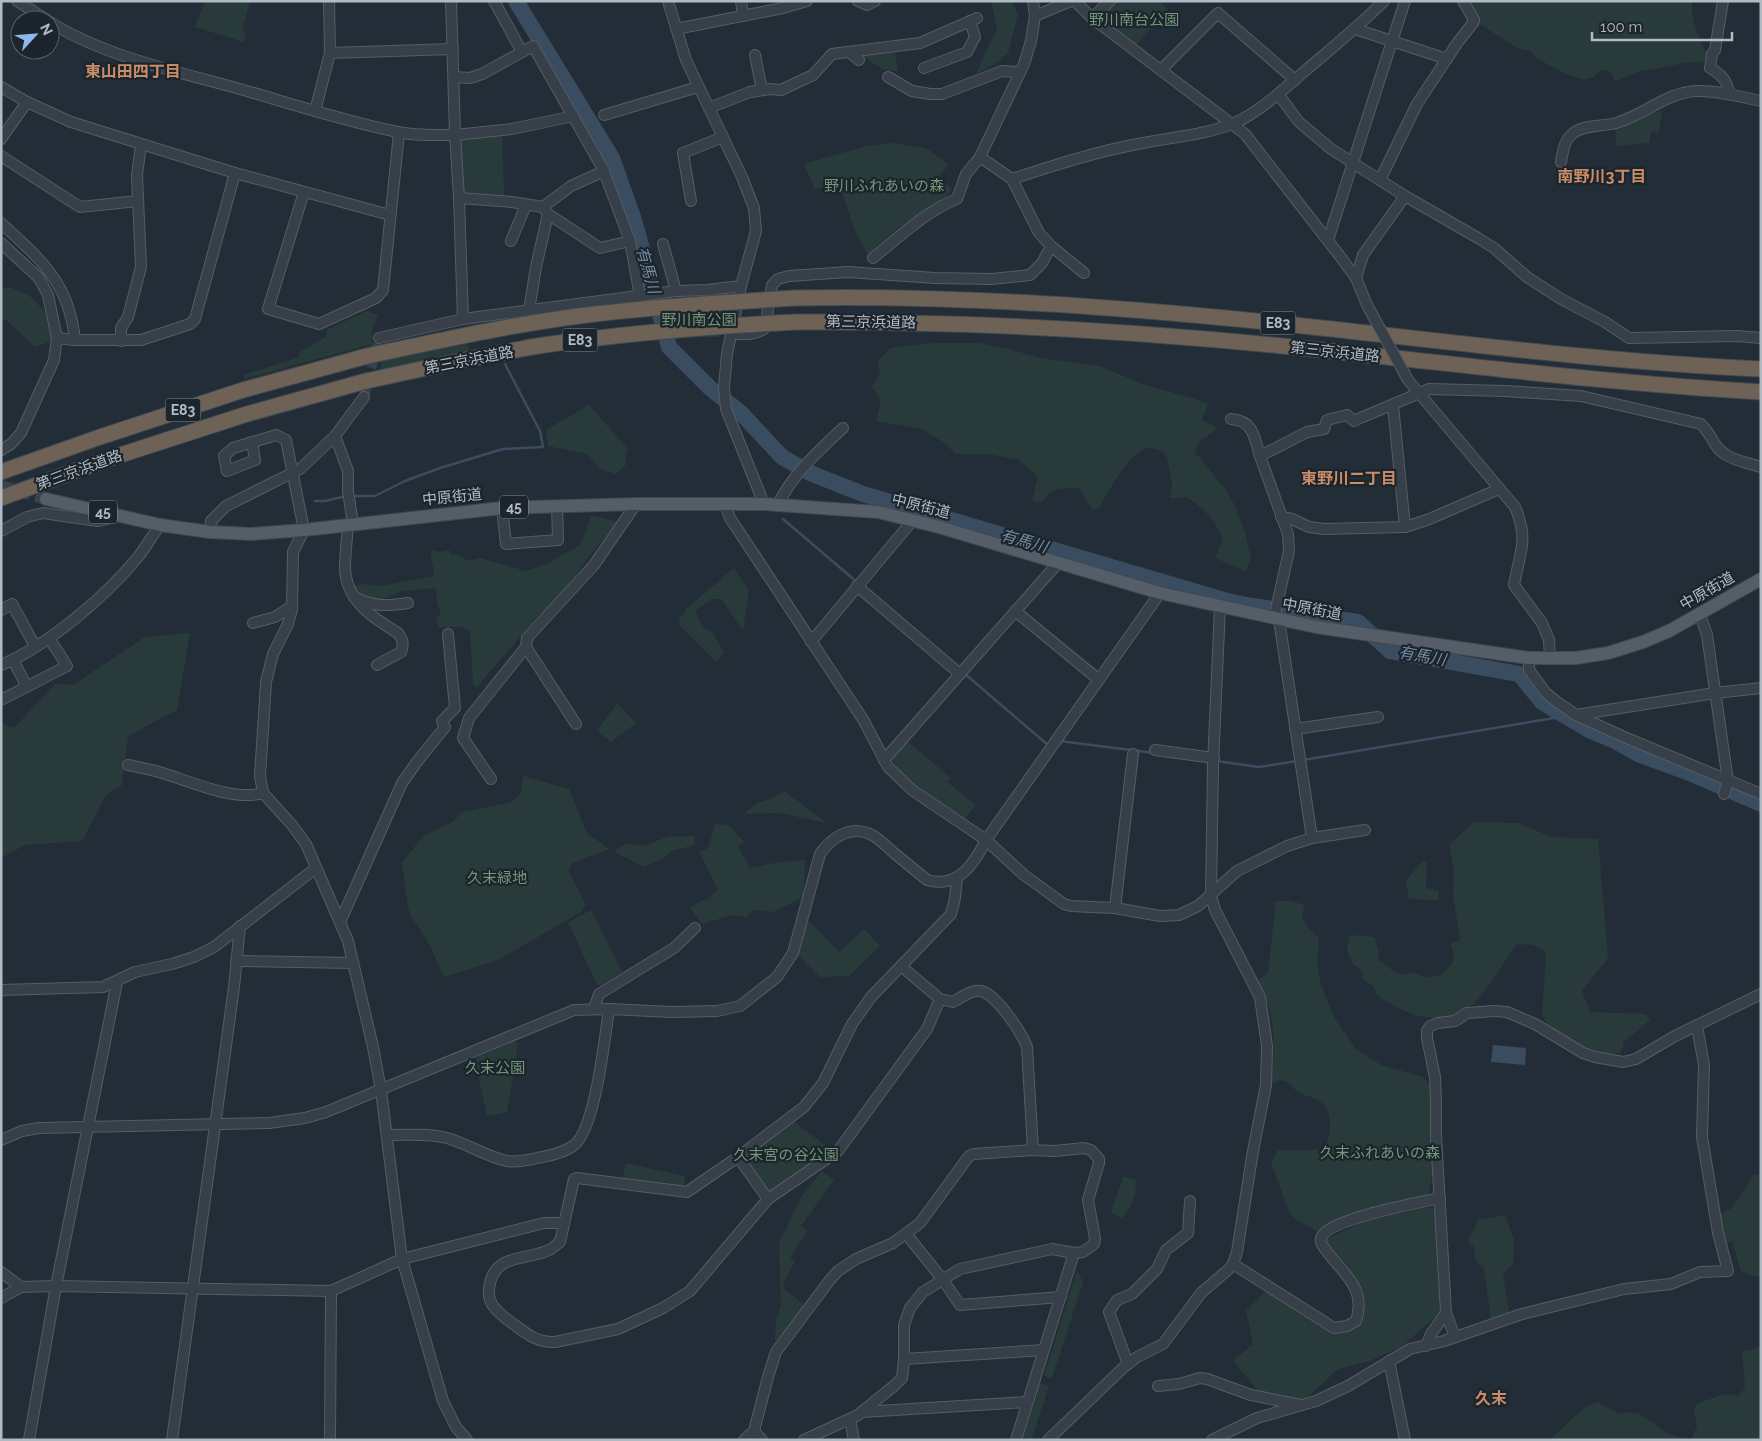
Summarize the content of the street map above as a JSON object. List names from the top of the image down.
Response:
{
  "streets": {
    "highway": ["第三京浜道路", "E83"],
    "main road": ["中原街道", "45"]
  },
  "districts": [
    "東山田四丁目",
    "南野川3丁目",
    "東野川二丁目",
    "久末"
  ],
  "water": ["有馬川"],
  "parks": [
    "野川南台公園",
    "野川ふれあいの森",
    "野川南公園",
    "久末緑地",
    "久末公園",
    "久末ふれあいの森",
    "久末宮の谷公園"
  ],
  "scale_bar": "100 m",
  "north": "top right"
}
